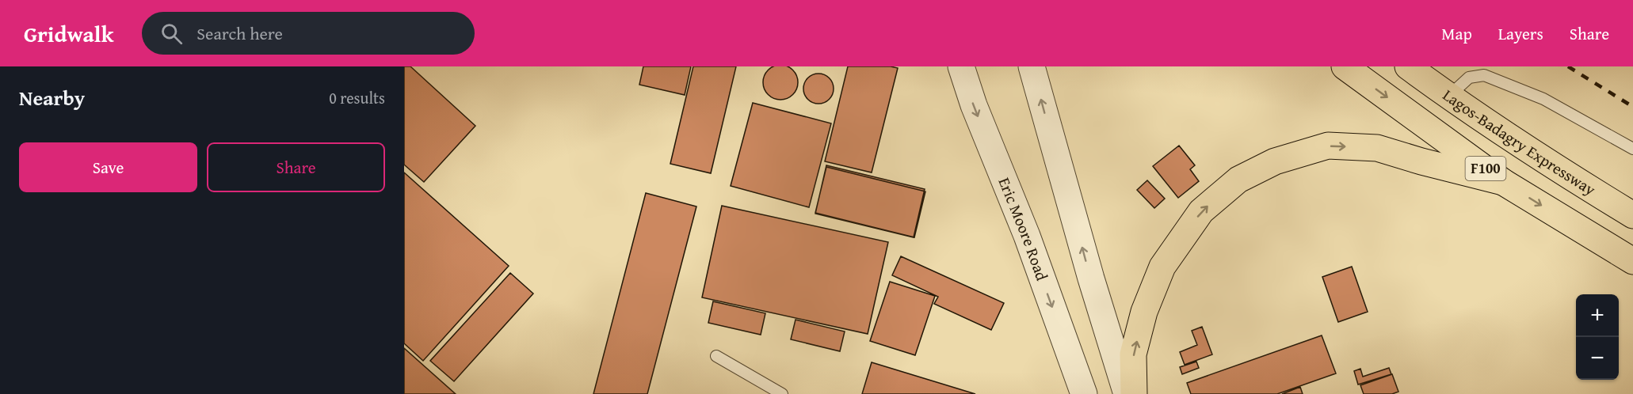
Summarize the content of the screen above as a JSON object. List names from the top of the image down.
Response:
{
  "streets": {
    "highway": ["Lagos-Badagry Expressway", "F100"],
    "street": ["Eric Moore Road"]
  },
  "page": {
    "header": "Gridwalk",
    "search": "Search here",
    "nav": ["Map", "Layers", "Share"],
    "heading": ["Nearby", "0 results"],
    "buttons": ["Save", "Share"],
    "map_buttons": ["+", "−"]
  }
}
